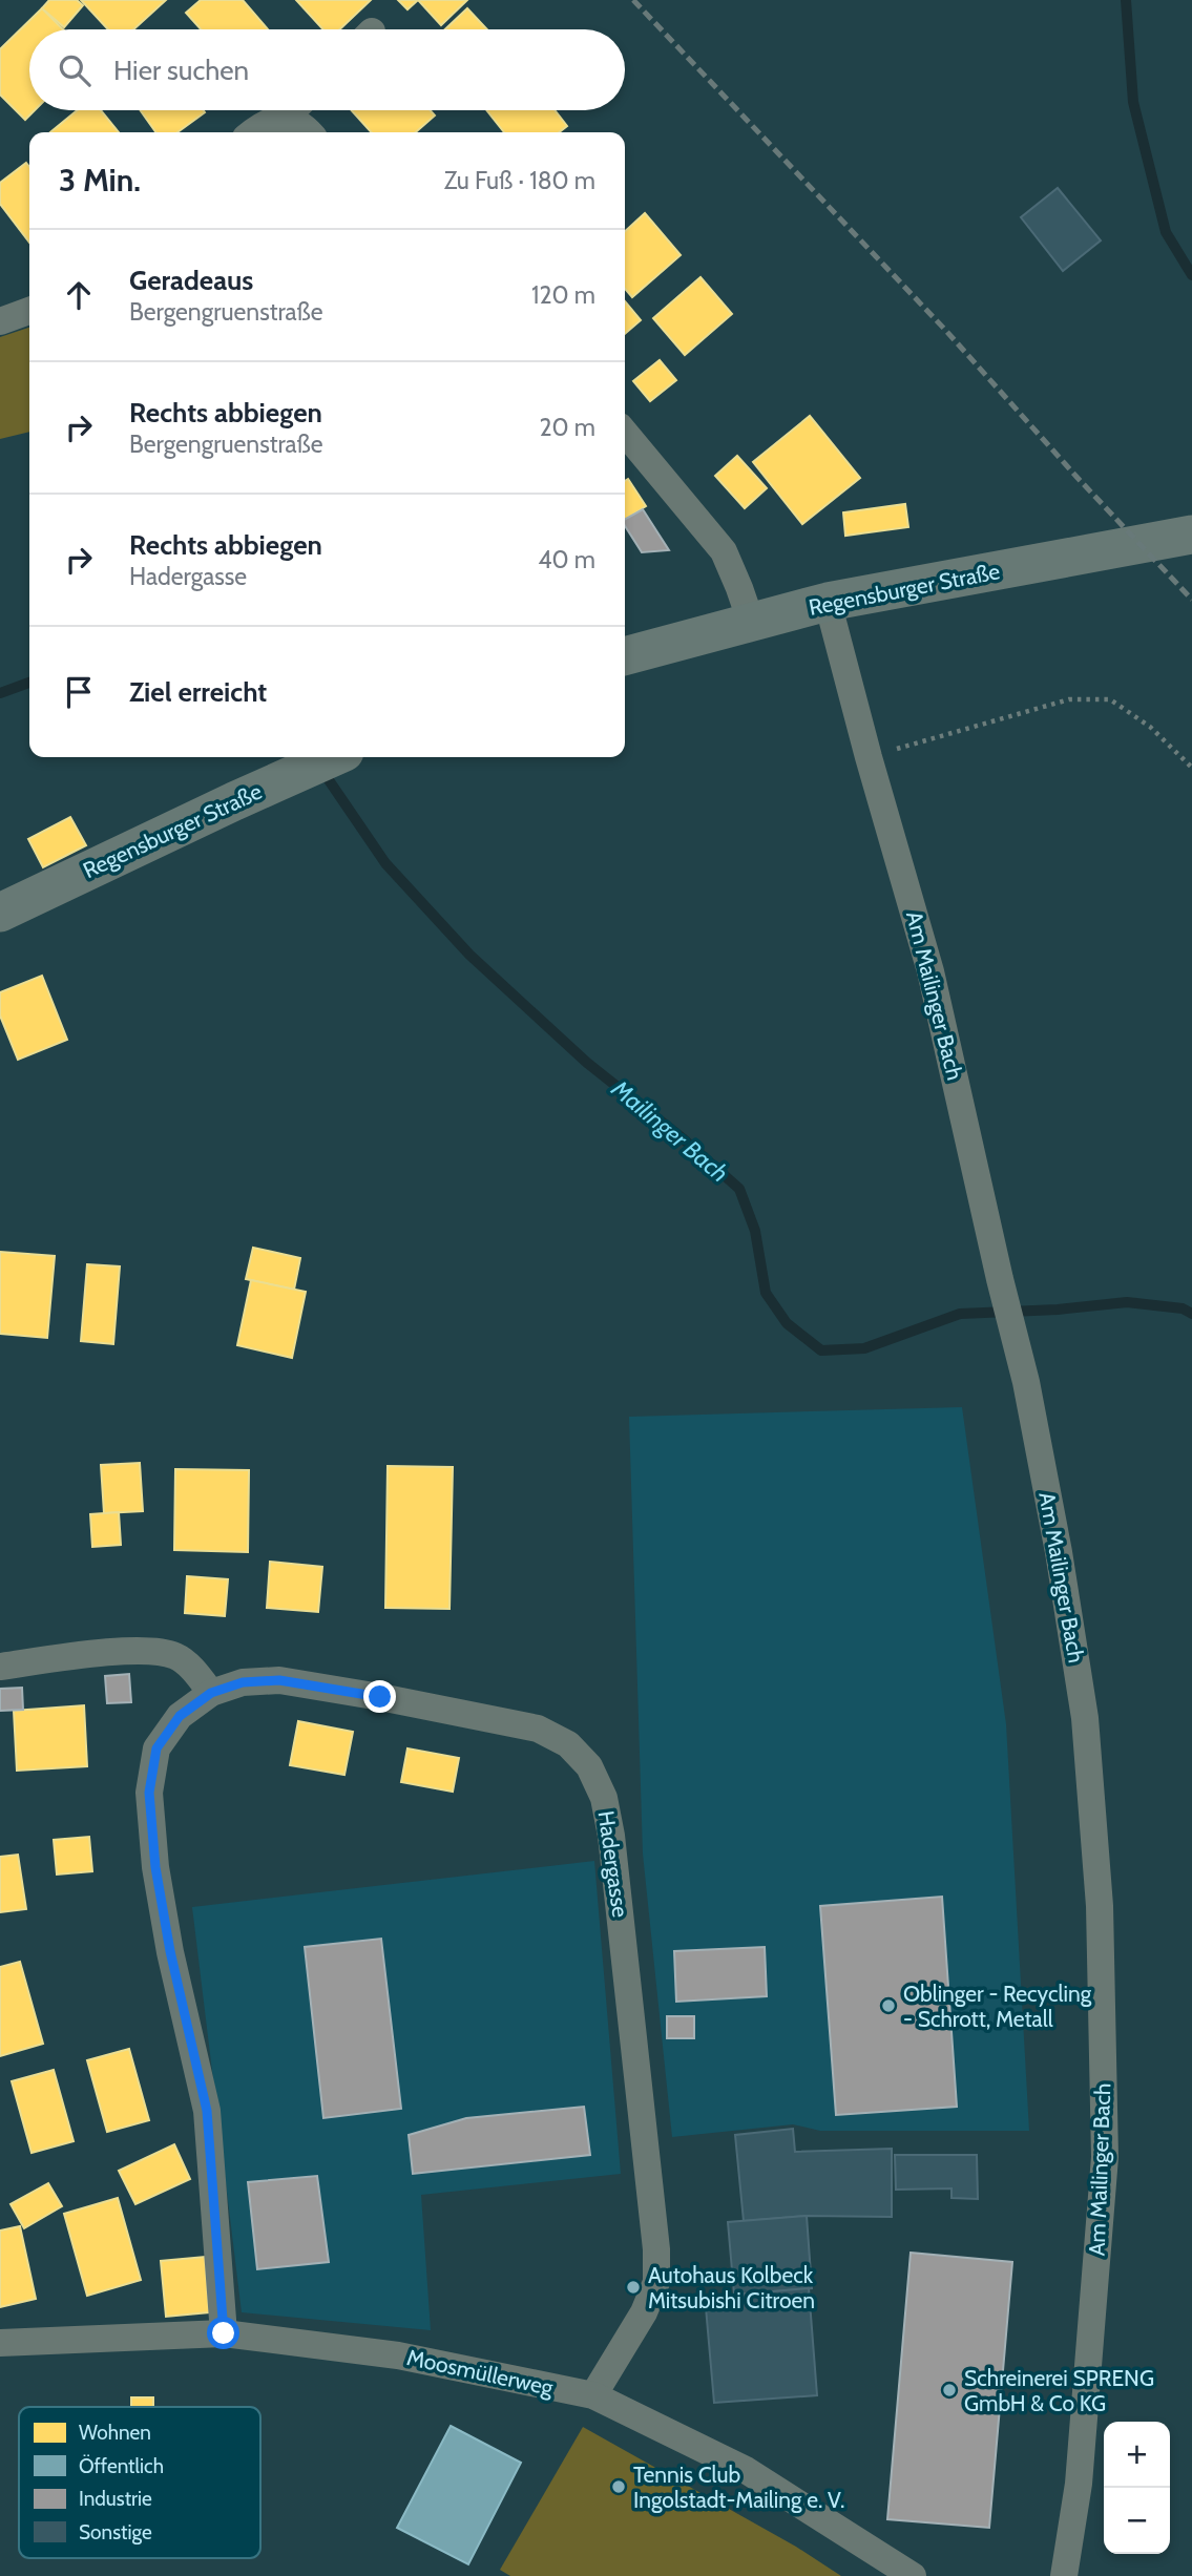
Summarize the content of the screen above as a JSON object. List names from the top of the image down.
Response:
{
  "streets": {
    "street": [
      "Regensburger Straße",
      "Am Mailinger Bach",
      "Hadergasse",
      "Moosmüllerweg"
    ]
  },
  "crossings": [
    ["Regensburger Straße", "Am Mailinger Bach"],
    ["Hadergasse", "Moosmüllerweg"]
  ],
  "water": ["Mailinger Bach"],
  "places": [
    "Oblinger - Recycling - Schrott, Metall",
    "Autohaus Kolbeck Mitsubishi Citroen",
    "Schreinerei SPRENG GmbH & Co KG",
    "Tennis Club Ingolstadt-Mailing e. V."
  ],
  "legend": [
    "Wohnen",
    "Öffentlich",
    "Industrie",
    "Sonstige"
  ],
  "page": {
    "search": "Hier suchen",
    "heading": ["3 Min.", "Zu Fuß · 180 m"],
    "list": [
      ["Geradeaus", "Bergengruenstraße", "120 m"],
      ["Rechts abbiegen", "Bergengruenstraße", "20 m"],
      ["Rechts abbiegen", "Hadergasse", "40 m"],
      "Ziel erreicht"
    ],
    "map_buttons": ["+", "−"]
  }
}
